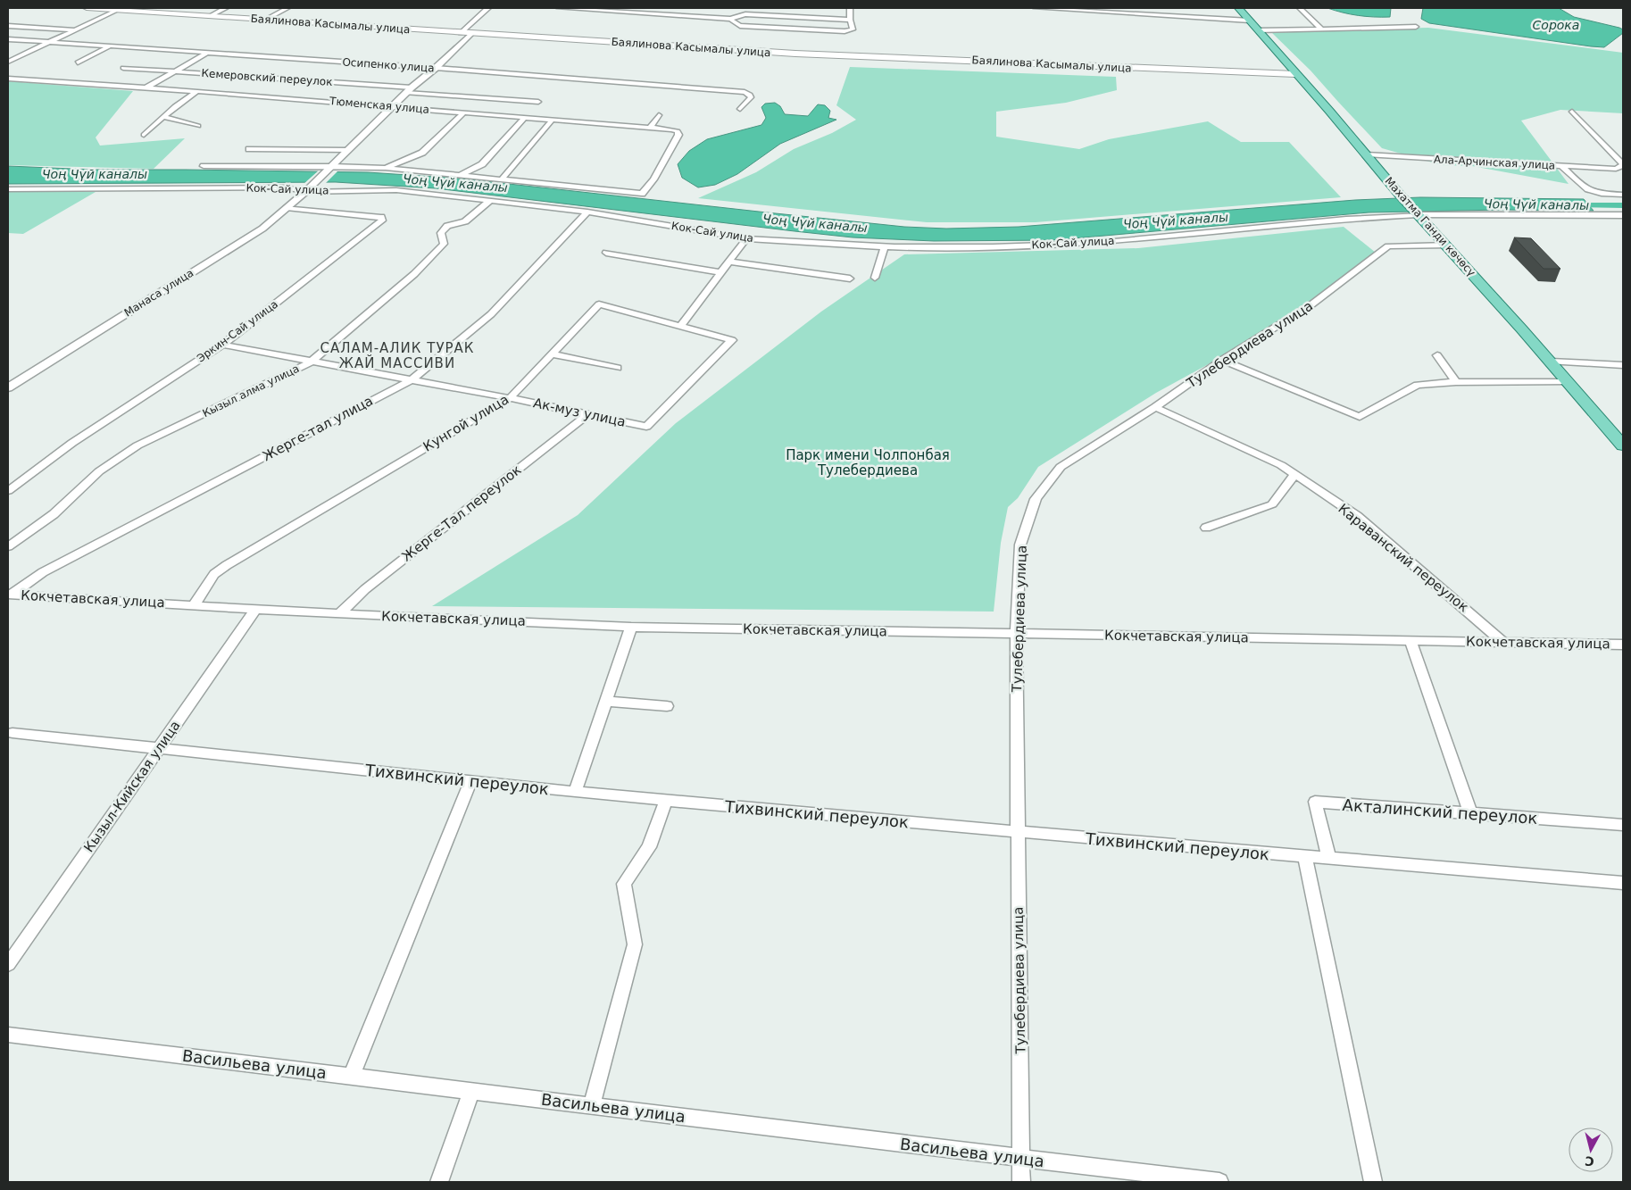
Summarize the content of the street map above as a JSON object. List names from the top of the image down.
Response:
{
  "streets": {
    "main road": ["Баялинова Касымалы улица", "Махатма Ганди көчөсү"],
    "street": [
      "Осипенко улица",
      "Кемеровский переулок",
      "Тюменская улица",
      "Ала-Арчинская улица",
      "Кок-Сай улица",
      "Манаса улица",
      "Эркин-Сай улица",
      "Тулебердиева улица",
      "Кызыл алма улица",
      "Ак-муз улица",
      "Кунгой улица",
      "Жерге-тал улица",
      "Жерге-Тал переулок",
      "Караванский переулок",
      "Кокчетавская улица",
      "Тихвинский переулок",
      "Кызыл-Кийская улица",
      "Акталинский переулок",
      "Васильева улица"
    ]
  },
  "crossings": [
    ["Баялинова Касымалы улица", "Махатма Ганди көчөсү"],
    ["Ала-Арчинская улица", "Махатма Ганди көчөсү"],
    ["Кок-Сай улица", "Махатма Ганди көчөсү"],
    ["Кок-Сай улица", "Манаса улица"],
    ["Кок-Сай улица", "Кызыл алма улица"],
    ["Кок-Сай улица", "Жерге-тал улица"],
    ["Махатма Ганди көчөсү", "Тулебердиева улица"],
    ["Манаса улица", "Эркин-Сай улица"],
    ["Эркин-Сай улица", "Ак-муз улица"],
    ["Тулебердиева улица", "Караванский переулок"],
    ["Тулебердиева улица", "Кокчетавская улица"],
    ["Тулебердиева улица", "Тихвинский переулок"],
    ["Тулебердиева улица", "Васильева улица"],
    ["Кызыл алма улица", "Ак-муз улица"],
    ["Ак-муз улица", "Кунгой улица"],
    ["Ак-муз улица", "Жерге-тал улица"],
    ["Ак-муз улица", "Жерге-Тал переулок"],
    ["Кунгой улица", "Кокчетавская улица"],
    ["Жерге-тал улица", "Кокчетавская улица"],
    ["Жерге-Тал переулок", "Кокчетавская улица"],
    ["Караванский переулок", "Кокчетавская улица"],
    ["Кокчетавская улица", "Кызыл-Кийская улица"],
    ["Тихвинский переулок", "Кызыл-Кийская улица"],
    ["Тихвинский переулок", "Акталинский переулок"]
  ],
  "districts": ["САЛАМ-АЛИК ТУРАК ЖАЙ МАССИВИ"],
  "water": ["Сорока", "Чоң Чүй каналы"],
  "parks": ["Парк имени Чолпонбая Тулебердиева"],
  "north": "bottom"
}
